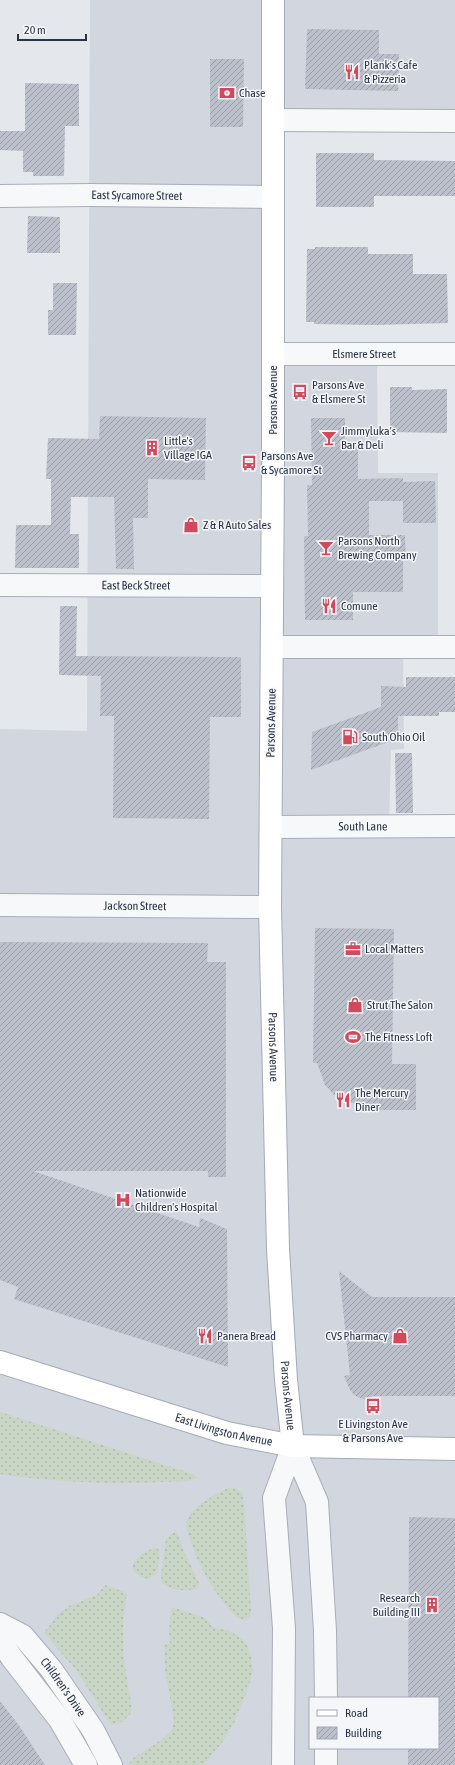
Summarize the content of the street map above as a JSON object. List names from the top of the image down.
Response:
{
  "streets": {
    "main road": ["Parsons Avenue", "East Livingston Avenue"],
    "street": [
      "East Sycamore Street",
      "Elsmere Street",
      "East Beck Street",
      "South Lane",
      "Jackson Street",
      "Children's Drive"
    ]
  },
  "crossings": [
    ["East Sycamore Street", "Parsons Avenue"],
    ["Elsmere Street", "Parsons Avenue"],
    ["Parsons Avenue", "East Beck Street"],
    ["Parsons Avenue", "South Lane"],
    ["Parsons Avenue", "Jackson Street"],
    ["Parsons Avenue", "East Livingston Avenue"]
  ],
  "places": {
    "restaurant": [
      "Plank's Cafe & Pizzeria",
      "Comune",
      "The Mercury Diner",
      "Panera Bread"
    ],
    "bank": ["Chase"],
    "bus stop": ["Parsons Ave & Elsmere St", "Parsons Ave & Sycamore St", "E Livingston Ave & Parsons Ave"],
    "bar": ["Jimmyluka's Bar & Deli", "Parsons North Brewing Company"],
    "building": ["Little's Village IGA", "Research Building III"],
    "shop": ["Z & R Auto Sales", "Strut The Salon", "CVS Pharmacy"],
    "fuel station": ["South Ohio Oil"],
    "office": ["Local Matters"],
    "sports": ["The Fitness Loft"],
    "hospital": ["Nationwide Children's Hospital"]
  },
  "legend": ["Road", "Building"],
  "scale_bar": "20 m"
}
